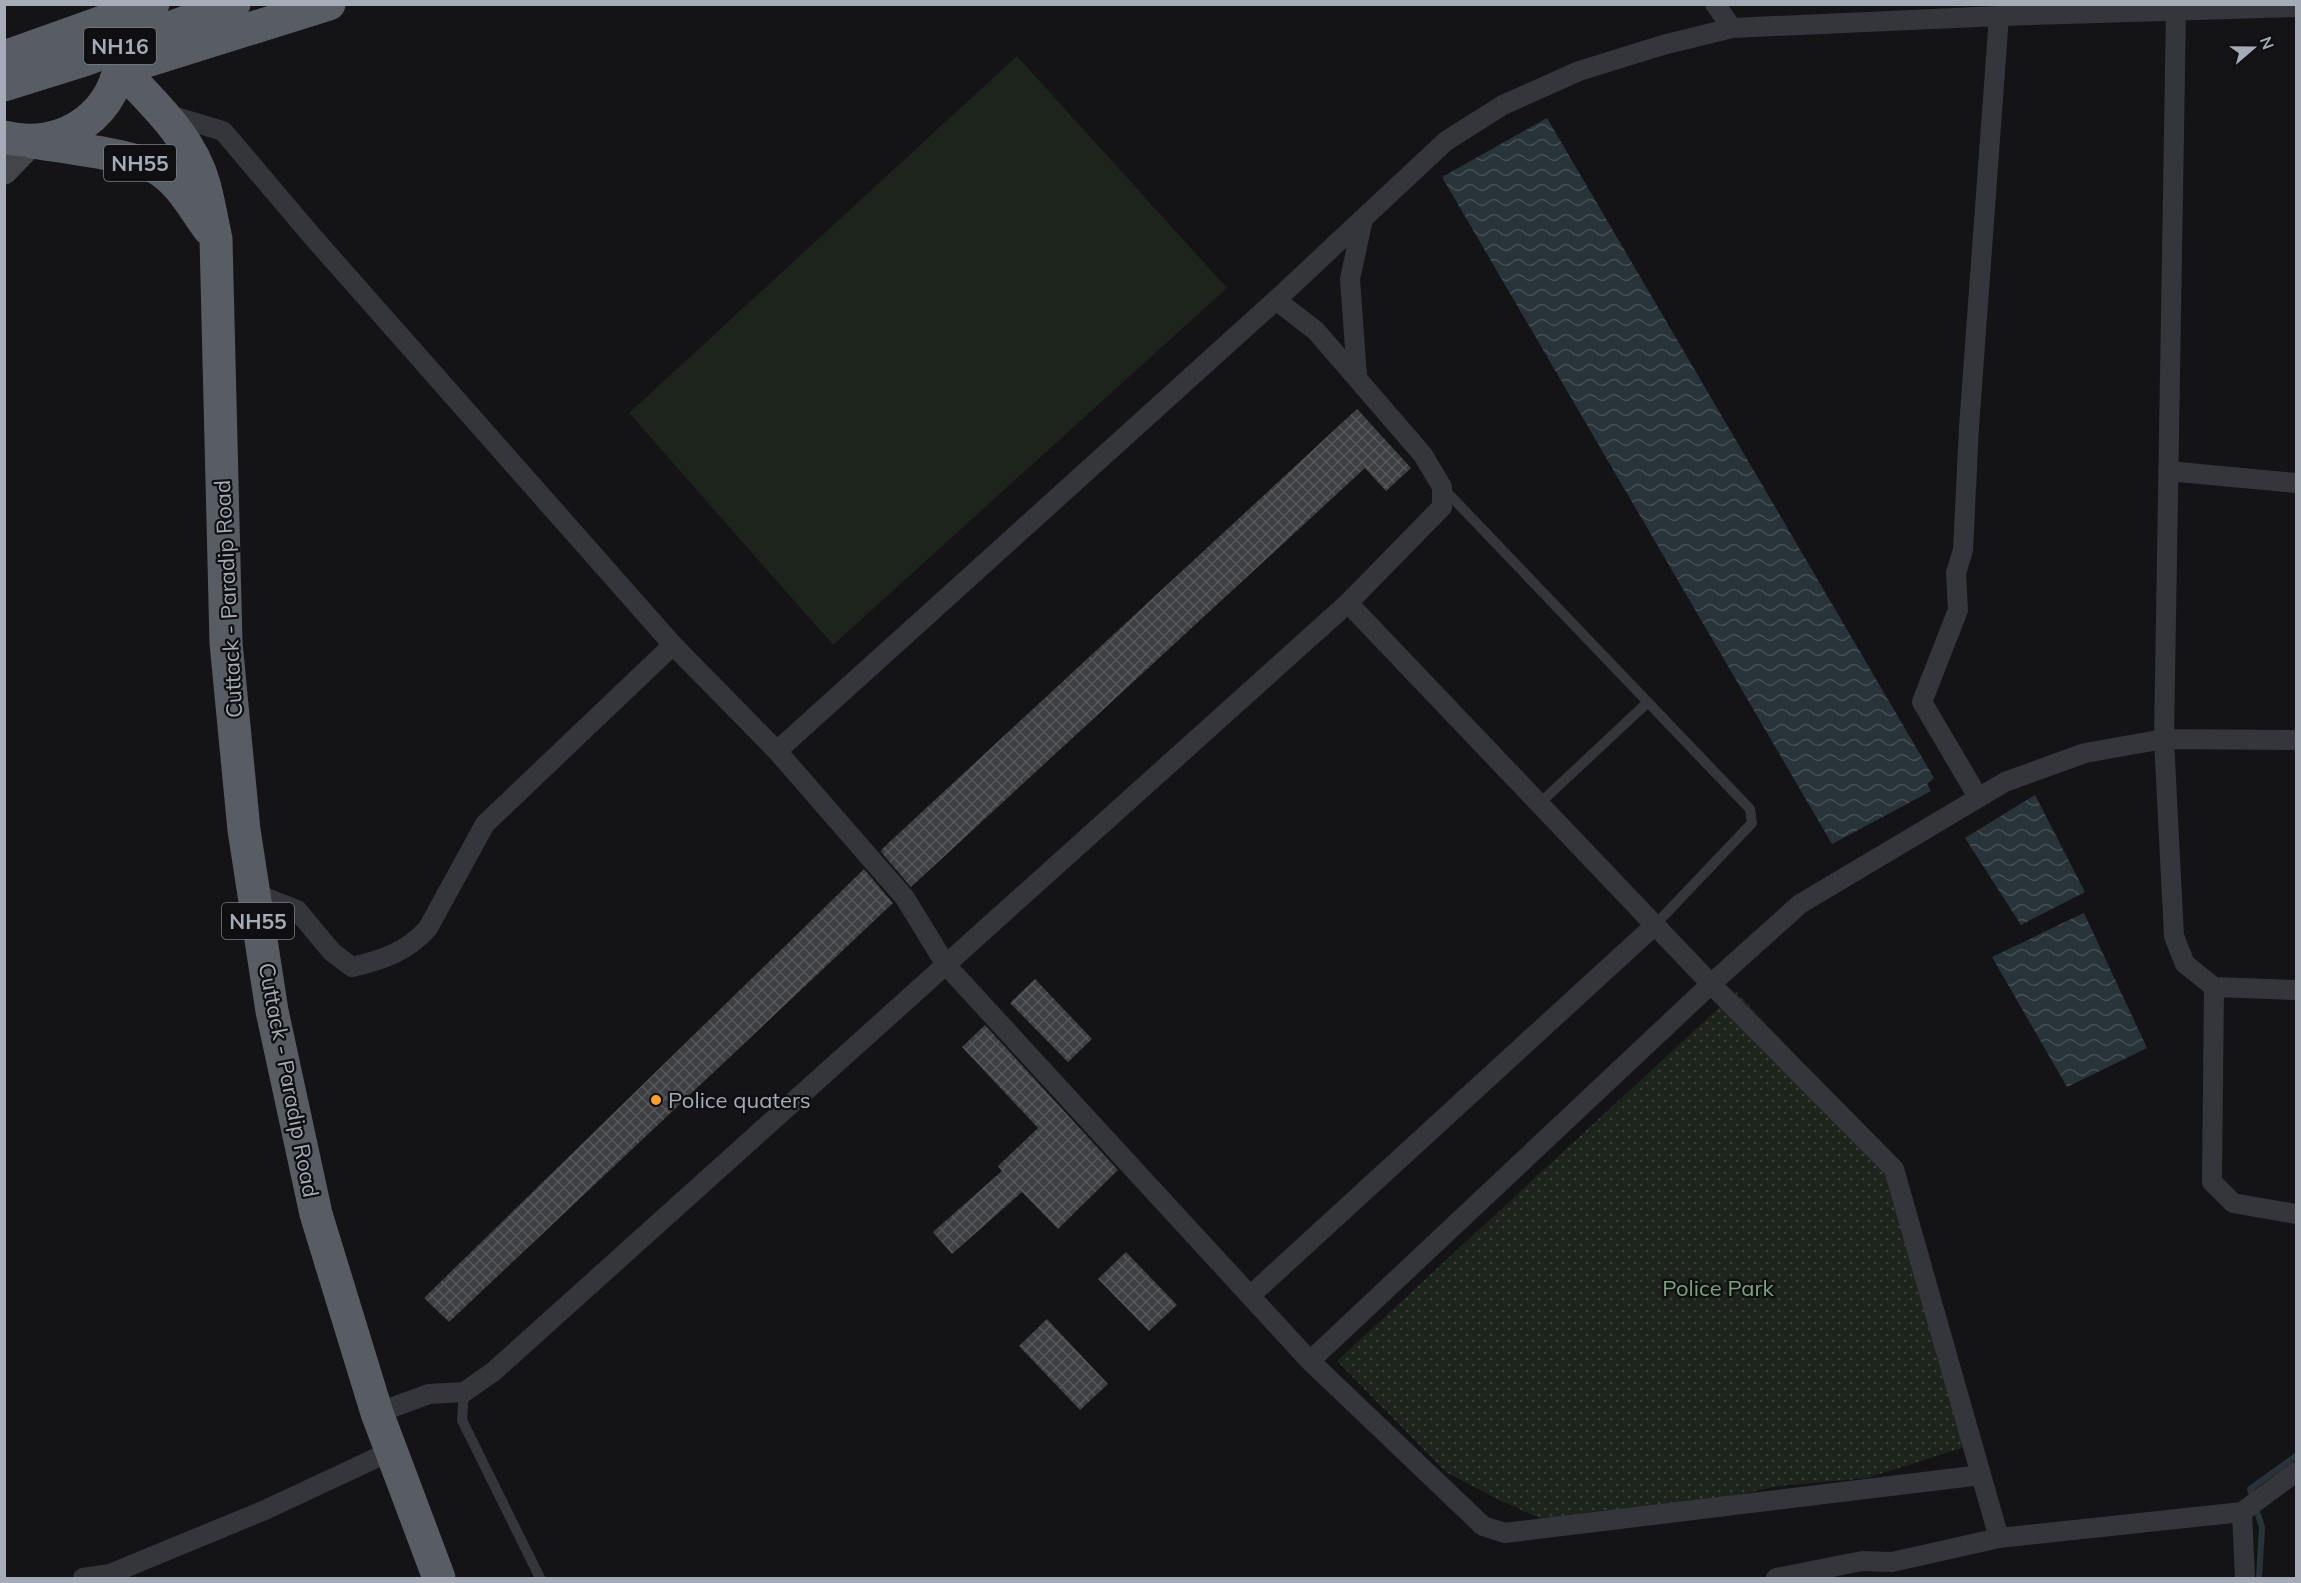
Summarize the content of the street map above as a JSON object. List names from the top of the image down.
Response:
{
  "streets": {
    "highway": ["NH16", "NH55", "Cuttack - Paradip Road"]
  },
  "crossings": [
    ["NH55", "Cuttack - Paradip Road"]
  ],
  "parks": ["Police Park"],
  "places": ["Police quaters"],
  "north": "right"
}
